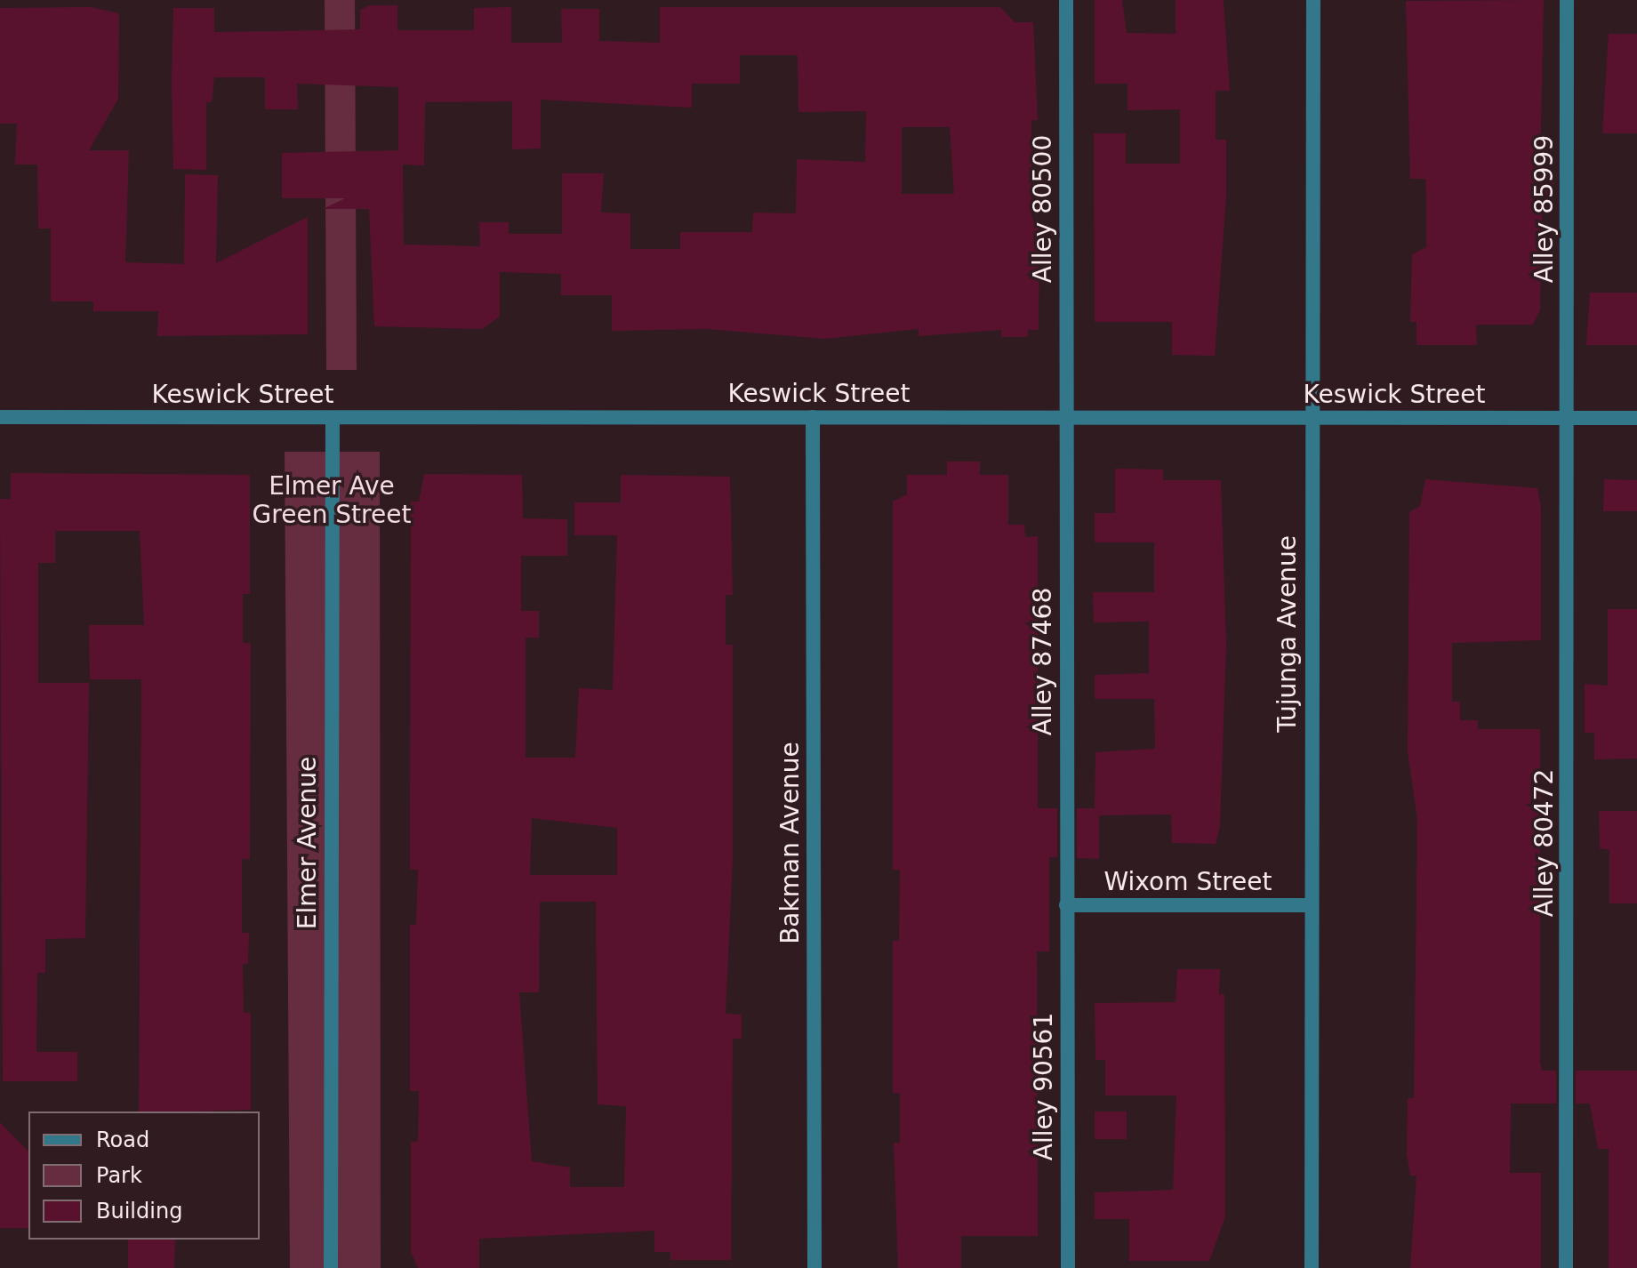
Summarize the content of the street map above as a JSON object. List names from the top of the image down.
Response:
{
  "streets": {
    "street": [
      "Alley 80500",
      "Alley 85999",
      "Keswick Street",
      "Tujunga Avenue",
      "Alley 87468",
      "Elmer Avenue",
      "Bakman Avenue",
      "Alley 80472",
      "Wixom Street",
      "Alley 90561"
    ]
  },
  "crossings": [
    ["Alley 80500", "Keswick Street"],
    ["Alley 80500", "Alley 87468"],
    ["Alley 85999", "Keswick Street"],
    ["Alley 85999", "Alley 80472"],
    ["Keswick Street", "Tujunga Avenue"],
    ["Keswick Street", "Alley 87468"],
    ["Keswick Street", "Elmer Avenue"],
    ["Keswick Street", "Bakman Avenue"],
    ["Keswick Street", "Alley 80472"],
    ["Tujunga Avenue", "Wixom Street"],
    ["Alley 87468", "Wixom Street"],
    ["Alley 87468", "Alley 90561"],
    ["Wixom Street", "Alley 90561"]
  ],
  "parks": ["Elmer Ave Green Street"],
  "legend": ["Road", "Park", "Building"]
}
